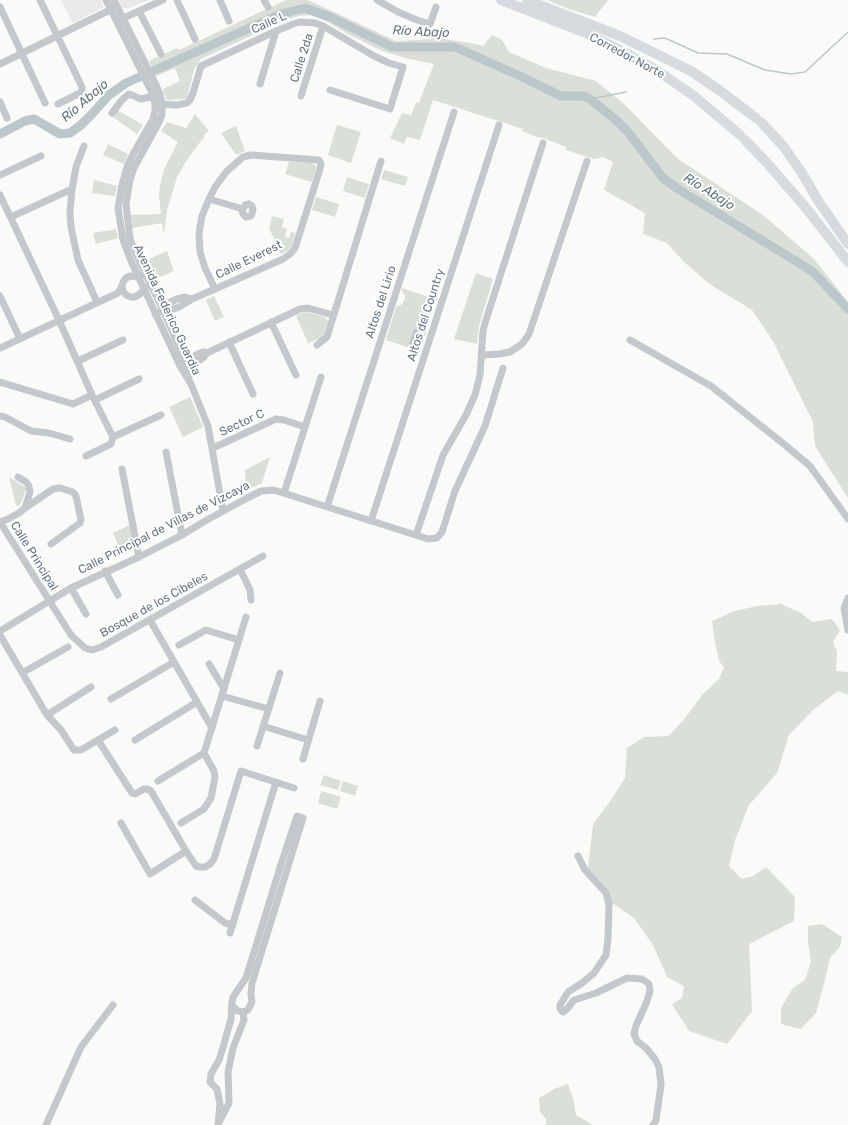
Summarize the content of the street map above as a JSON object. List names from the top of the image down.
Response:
{
  "streets": {
    "highway": ["Corredor Norte"],
    "street": [
      "Calle L",
      "Calle 2da",
      "Calle Everest",
      "Altos del Lirio",
      "Avenida Federico Guardia",
      "Altos del Country",
      "Sector C",
      "Calle Principal de Villas de Vizcaya",
      "Calle Principal",
      "Bosque de los Cibeles"
    ]
  },
  "crossings": [
    ["Calle L", "Calle 2da"],
    ["Calle L", "Avenida Federico Guardia"],
    ["Calle Everest", "Avenida Federico Guardia"],
    ["Altos del Lirio", "Calle Principal de Villas de Vizcaya"],
    ["Avenida Federico Guardia", "Sector C"],
    ["Avenida Federico Guardia", "Calle Principal de Villas de Vizcaya"],
    ["Altos del Country", "Calle Principal de Villas de Vizcaya"],
    ["Calle Principal de Villas de Vizcaya", "Calle Principal"],
    ["Calle Principal de Villas de Vizcaya", "Bosque de los Cibeles"],
    ["Calle Principal", "Bosque de los Cibeles"]
  ],
  "water": ["Río Abajo"]
}
